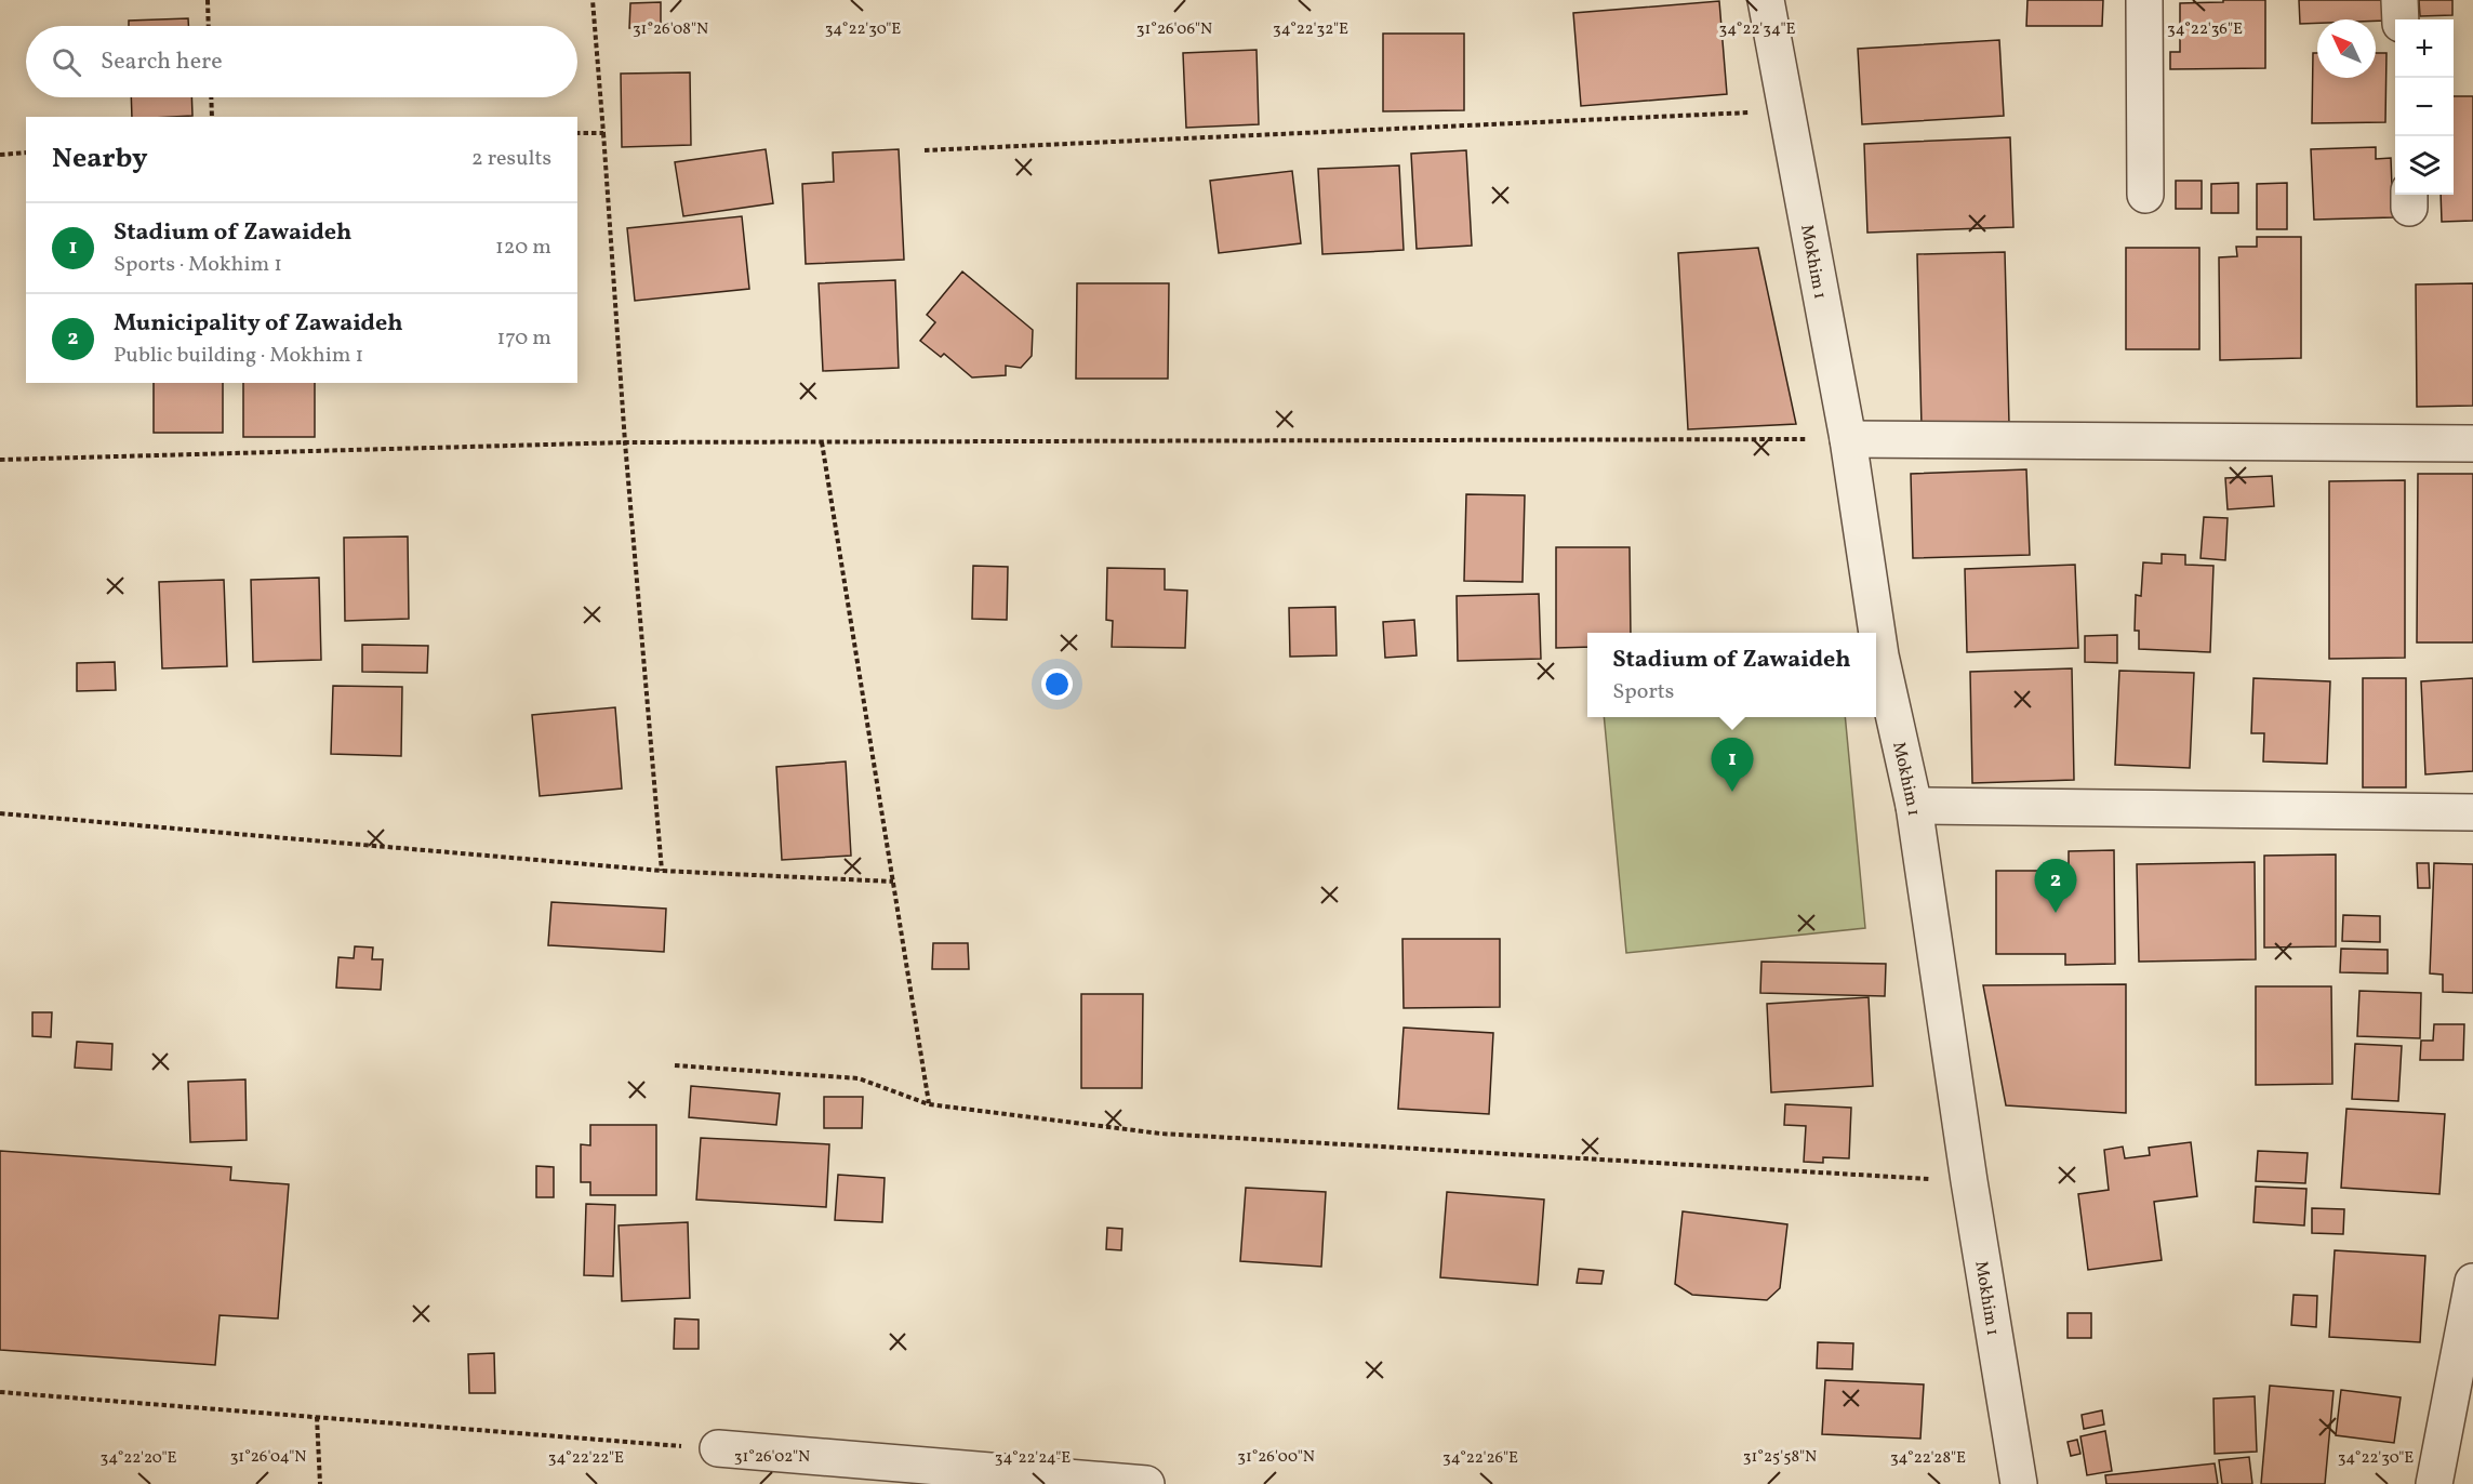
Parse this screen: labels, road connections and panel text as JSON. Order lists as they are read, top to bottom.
{
  "streets": {
    "street": ["Mokhim 1"]
  },
  "north": "top left",
  "page": {
    "map_buttons": ["+", "−"],
    "search": "Search here",
    "heading": ["Nearby", "2 results"],
    "list": [
      {
        "mark": "1",
        "name": "Stadium of Zawaideh",
        "note": "Sports · Mokhim 1",
        "value": "120 m"
      },
      {
        "mark": "2",
        "name": "Municipality of Zawaideh",
        "note": "Public building · Mokhim 1",
        "value": "170 m"
      }
    ],
    "popup": ["Stadium of Zawaideh", "Sports"],
    "pins": ["1", "2"]
  },
  "coordinates": [
    "34°22'30\"E",
    "34°22'32\"E",
    "34°22'34\"E",
    "34°22'36\"E",
    "31°26'08\"N",
    "31°26'06\"N",
    "31°26'04\"N",
    "31°26'02\"N",
    "31°26'00\"N",
    "31°25'58\"N",
    "34°22'20\"E",
    "34°22'22\"E",
    "34°22'24\"E",
    "34°22'26\"E",
    "34°22'28\"E"
  ]
}
